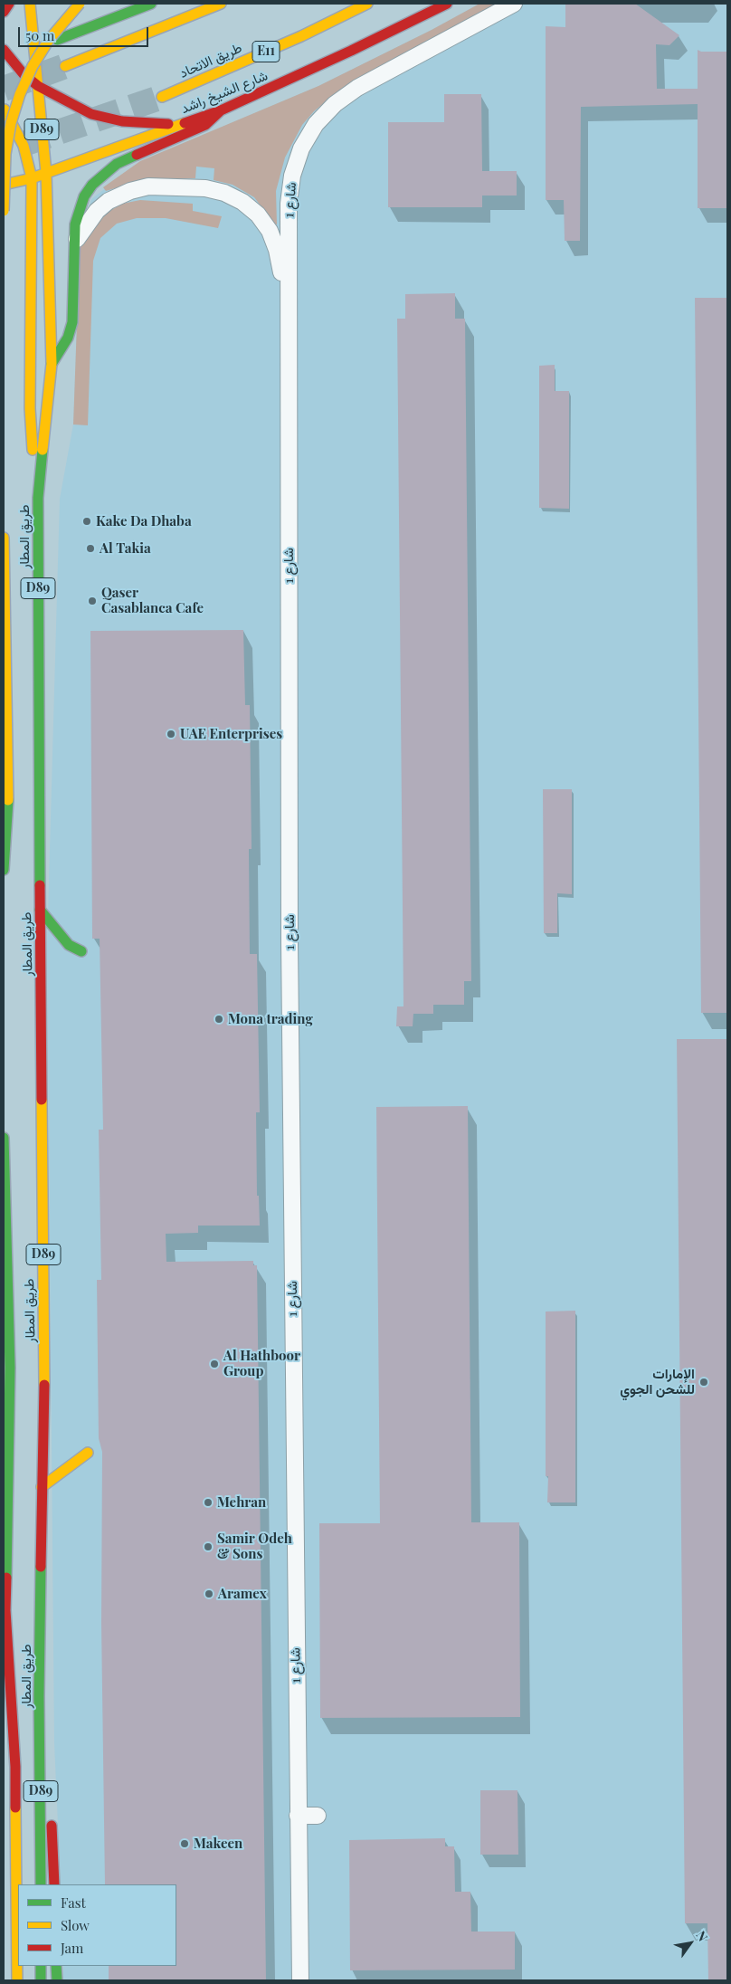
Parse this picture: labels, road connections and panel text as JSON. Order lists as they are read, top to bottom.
{
  "streets": {
    "main road": [
      "E11",
      "طريق الاتحاد",
      "شارع الشيخ راشد",
      "D89",
      "طريق المطار"
    ],
    "street": ["شارع 1"]
  },
  "crossings": [
    ["شارع الشيخ راشد", "طريق المطار"]
  ],
  "places": [
    "Kake Da Dhaba",
    "Al Takia",
    "Qaser Casablanca Cafe",
    "UAE Enterprises",
    "Mona trading",
    "Al Hathboor Group",
    "الإمارات للشحن الجوي",
    "Mehran",
    "Samir Odeh & Sons",
    "Aramex",
    "Makeen"
  ],
  "legend": ["Fast", "Slow", "Jam"],
  "scale_bar": "50 m",
  "north": "top right"
}
